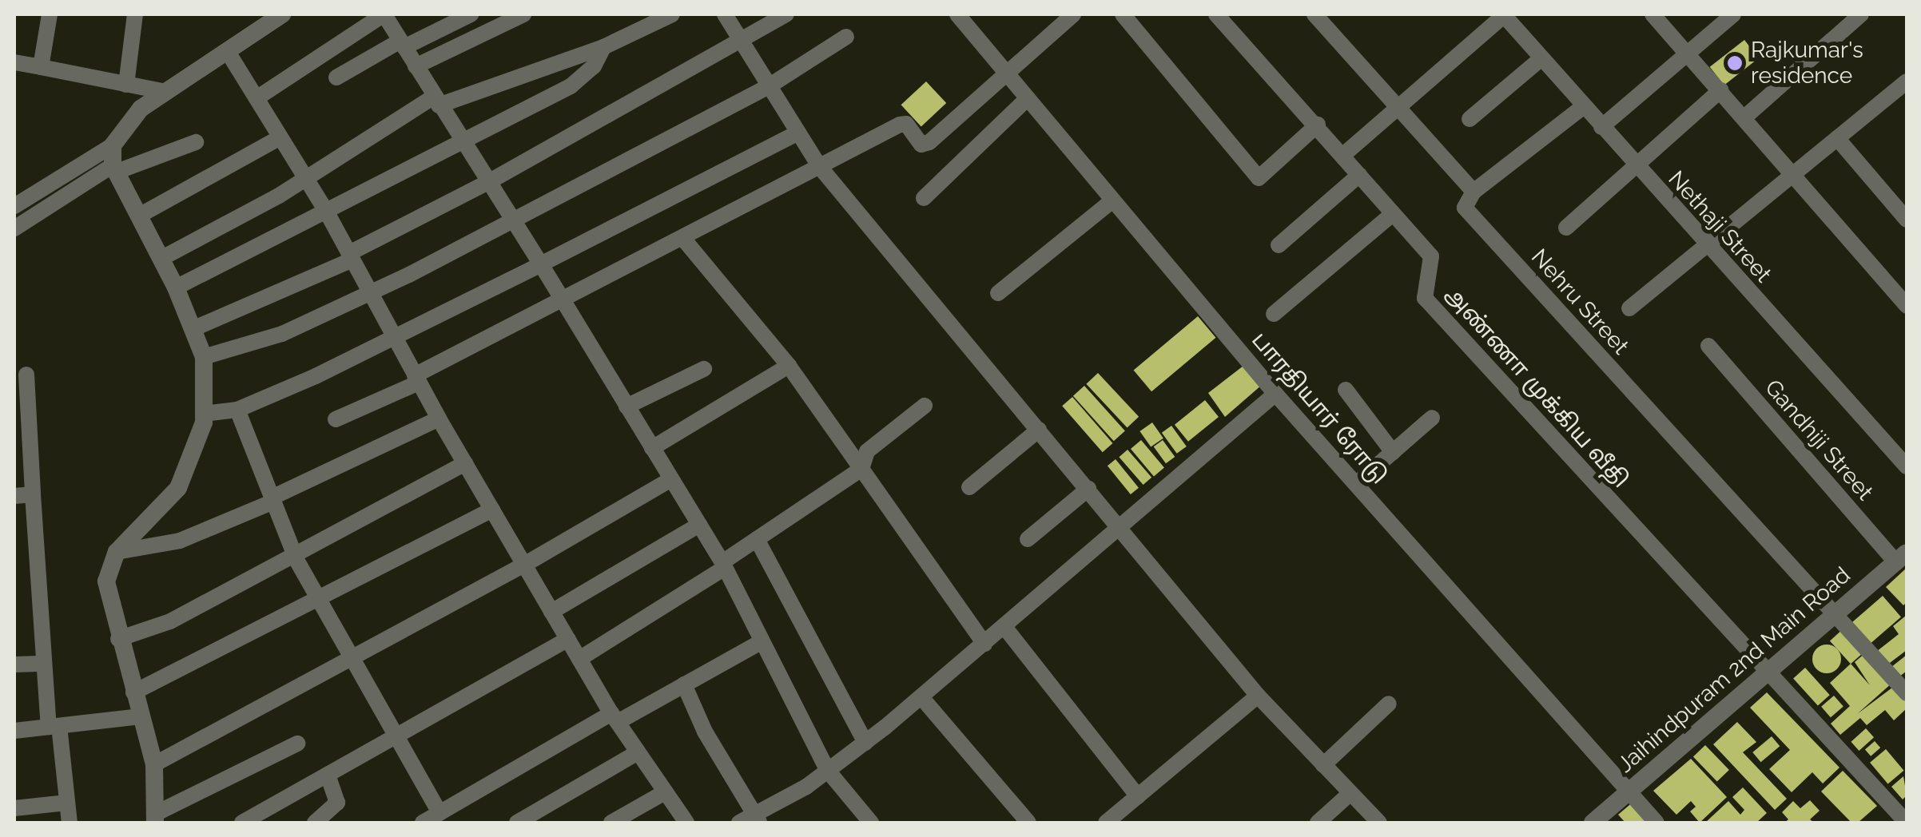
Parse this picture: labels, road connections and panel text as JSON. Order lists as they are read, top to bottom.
{
  "streets": {
    "street": [
      "Nethaji Street",
      "Nehru Street",
      "அண்ணா முக்கிய வீதி",
      "பாரதியார் ரோடு",
      "Gandhiji Street",
      "Jaihindpuram 2nd Main Road"
    ]
  },
  "crossings": [
    ["Nehru Street", "Jaihindpuram 2nd Main Road"],
    ["அண்ணா முக்கிய வீதி", "Jaihindpuram 2nd Main Road"],
    ["பாரதியார் ரோடு", "Jaihindpuram 2nd Main Road"],
    ["Gandhiji Street", "Jaihindpuram 2nd Main Road"]
  ],
  "places": ["Rajkumar's residence"]
}
